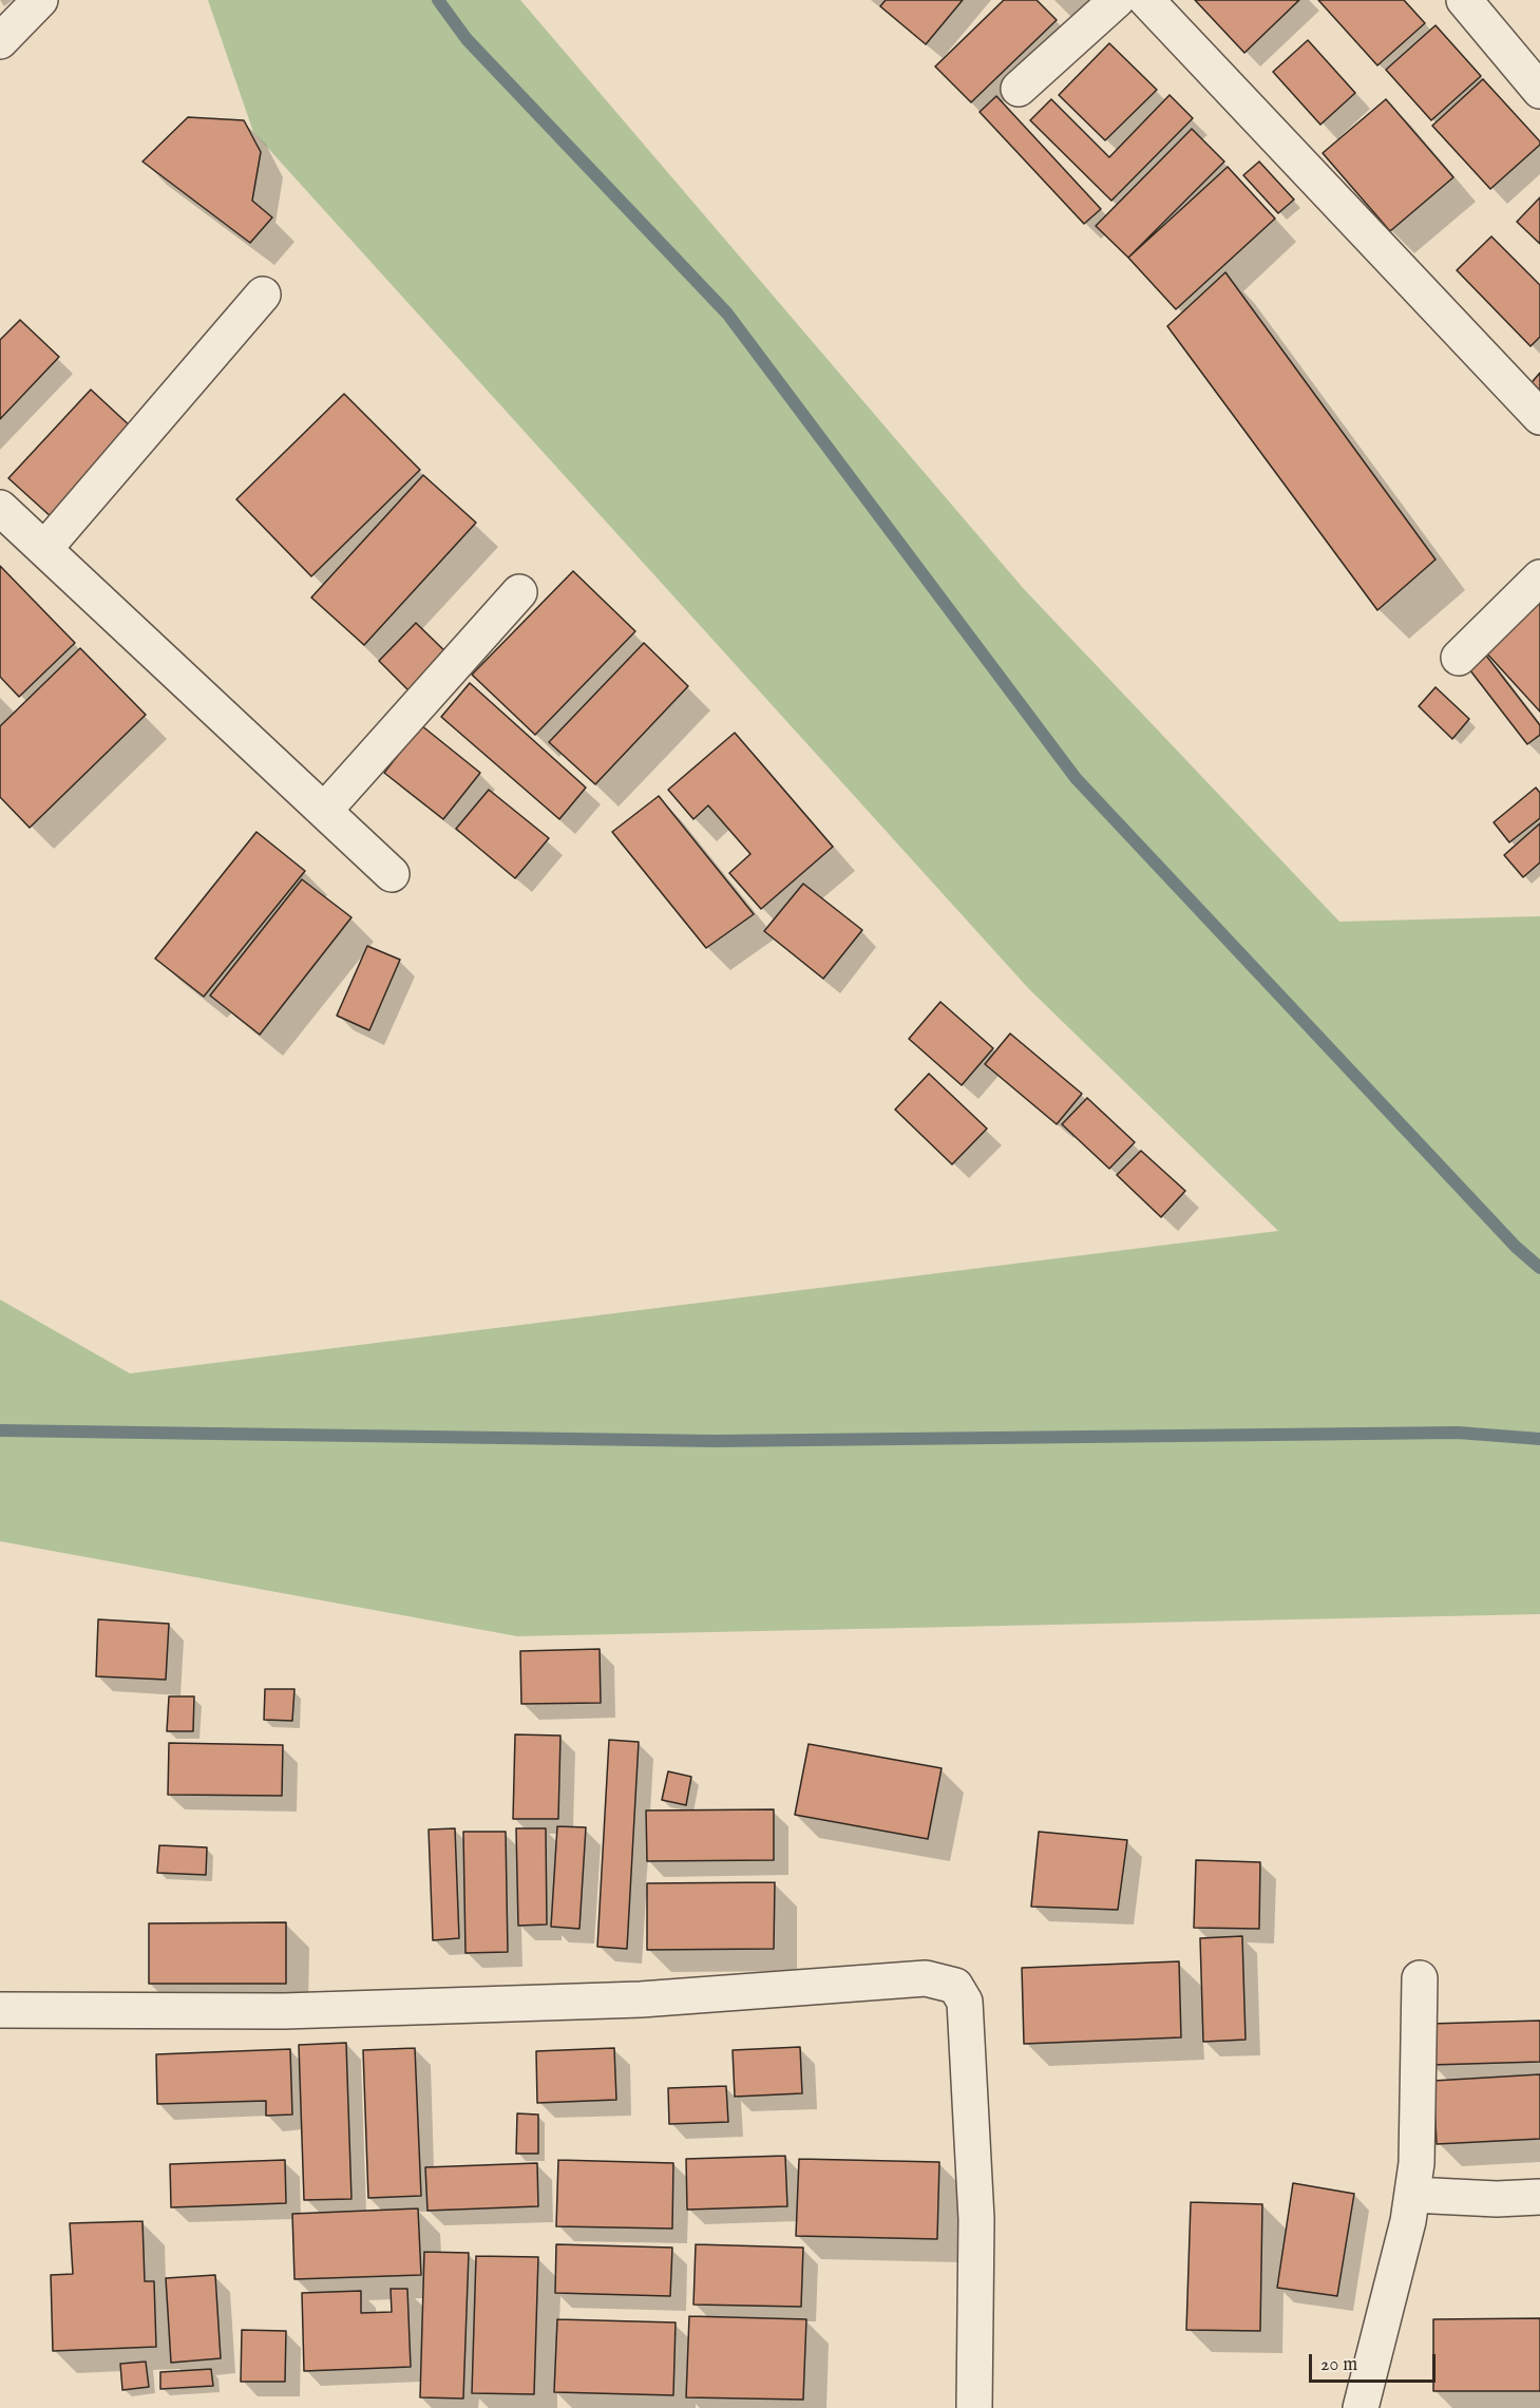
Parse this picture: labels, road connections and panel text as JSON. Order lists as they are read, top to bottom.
{
  "scale_bar": "20 m"
}
